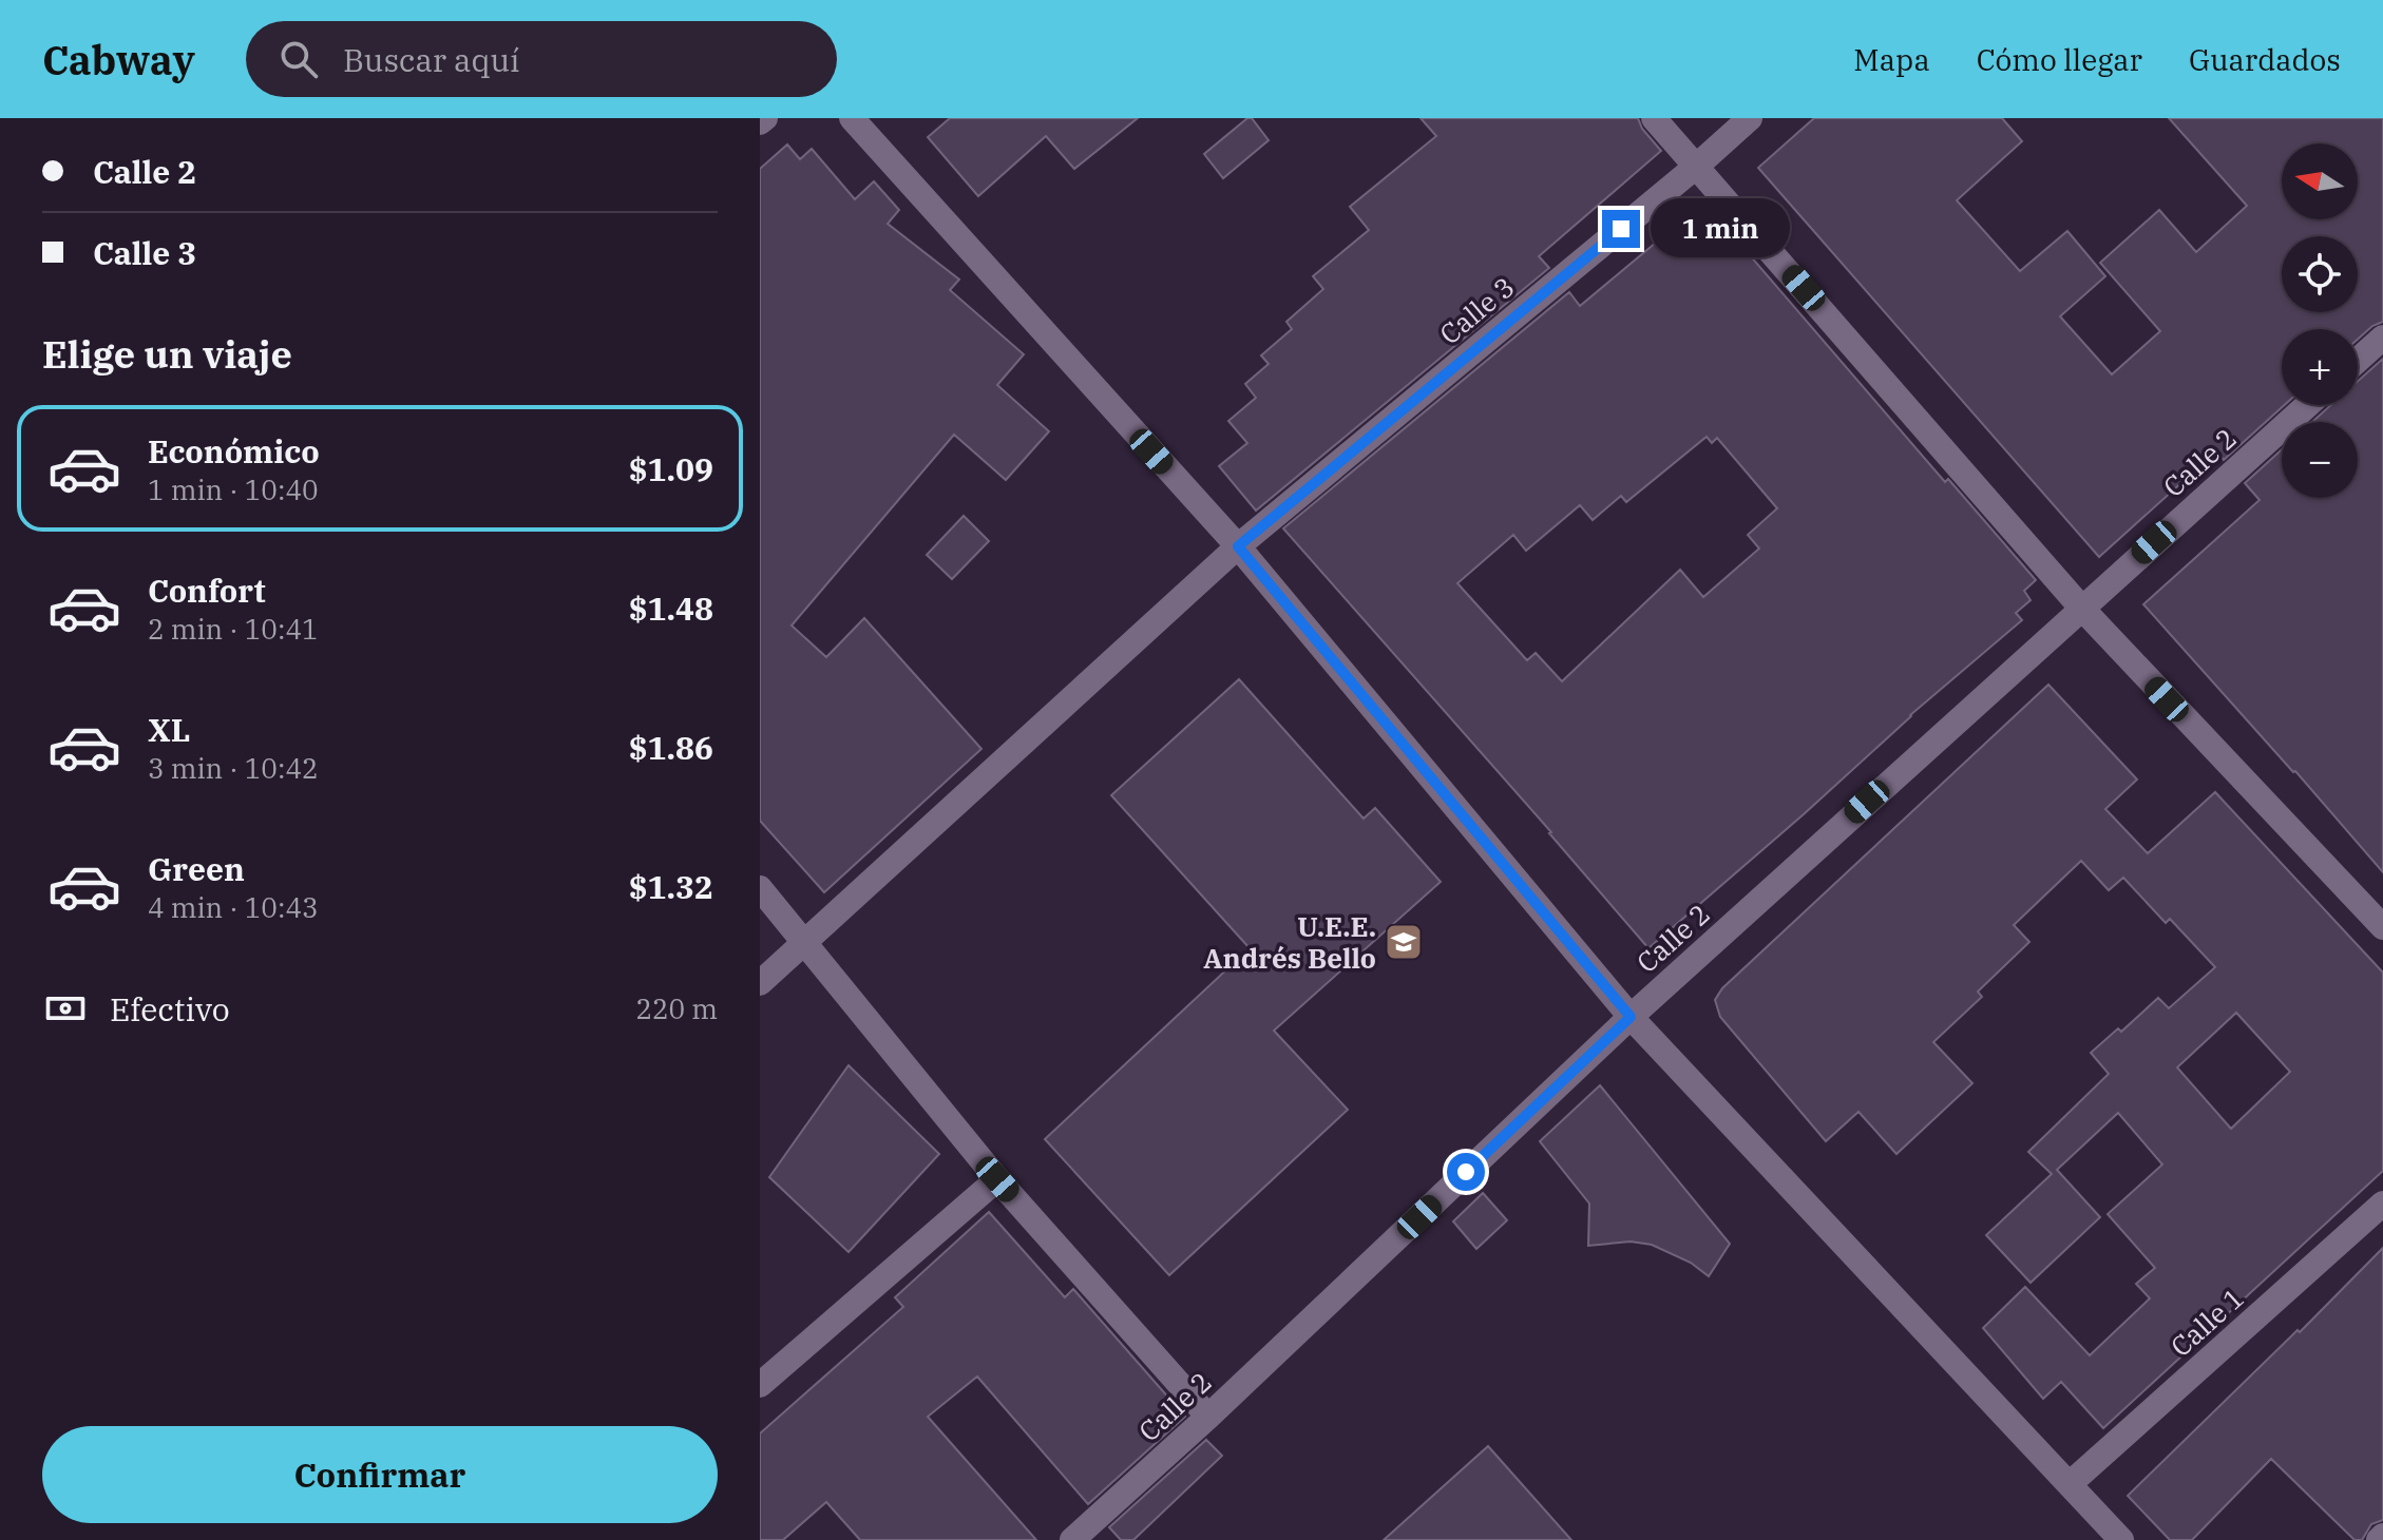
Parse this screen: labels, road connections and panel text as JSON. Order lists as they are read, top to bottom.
{
  "streets": {
    "street": ["Calle 3", "Calle 2", "Calle 1"]
  },
  "places": {
    "school or university": ["U.E.E. Andrés Bello"]
  },
  "north": "left",
  "page": {
    "header": "Cabway",
    "search": "Buscar aquí",
    "nav": ["Mapa", "Cómo llegar", "Guardados"],
    "banner": ["Calle 2", "Calle 3"],
    "map_buttons": ["+", "−"],
    "bubble": "1 min",
    "heading": "Elige un viaje",
    "list": [
      {
        "name": "Económico",
        "note": "1 min · 10:40",
        "value": "$1.09"
      },
      {
        "name": "Confort",
        "note": "2 min · 10:41",
        "value": "$1.48"
      },
      {
        "name": "XL",
        "note": "3 min · 10:42",
        "value": "$1.86"
      },
      {
        "name": "Green",
        "note": "4 min · 10:43",
        "value": "$1.32"
      }
    ],
    "pay": ["Efectivo", "220 m"],
    "buttons": "Confirmar"
  }
}
